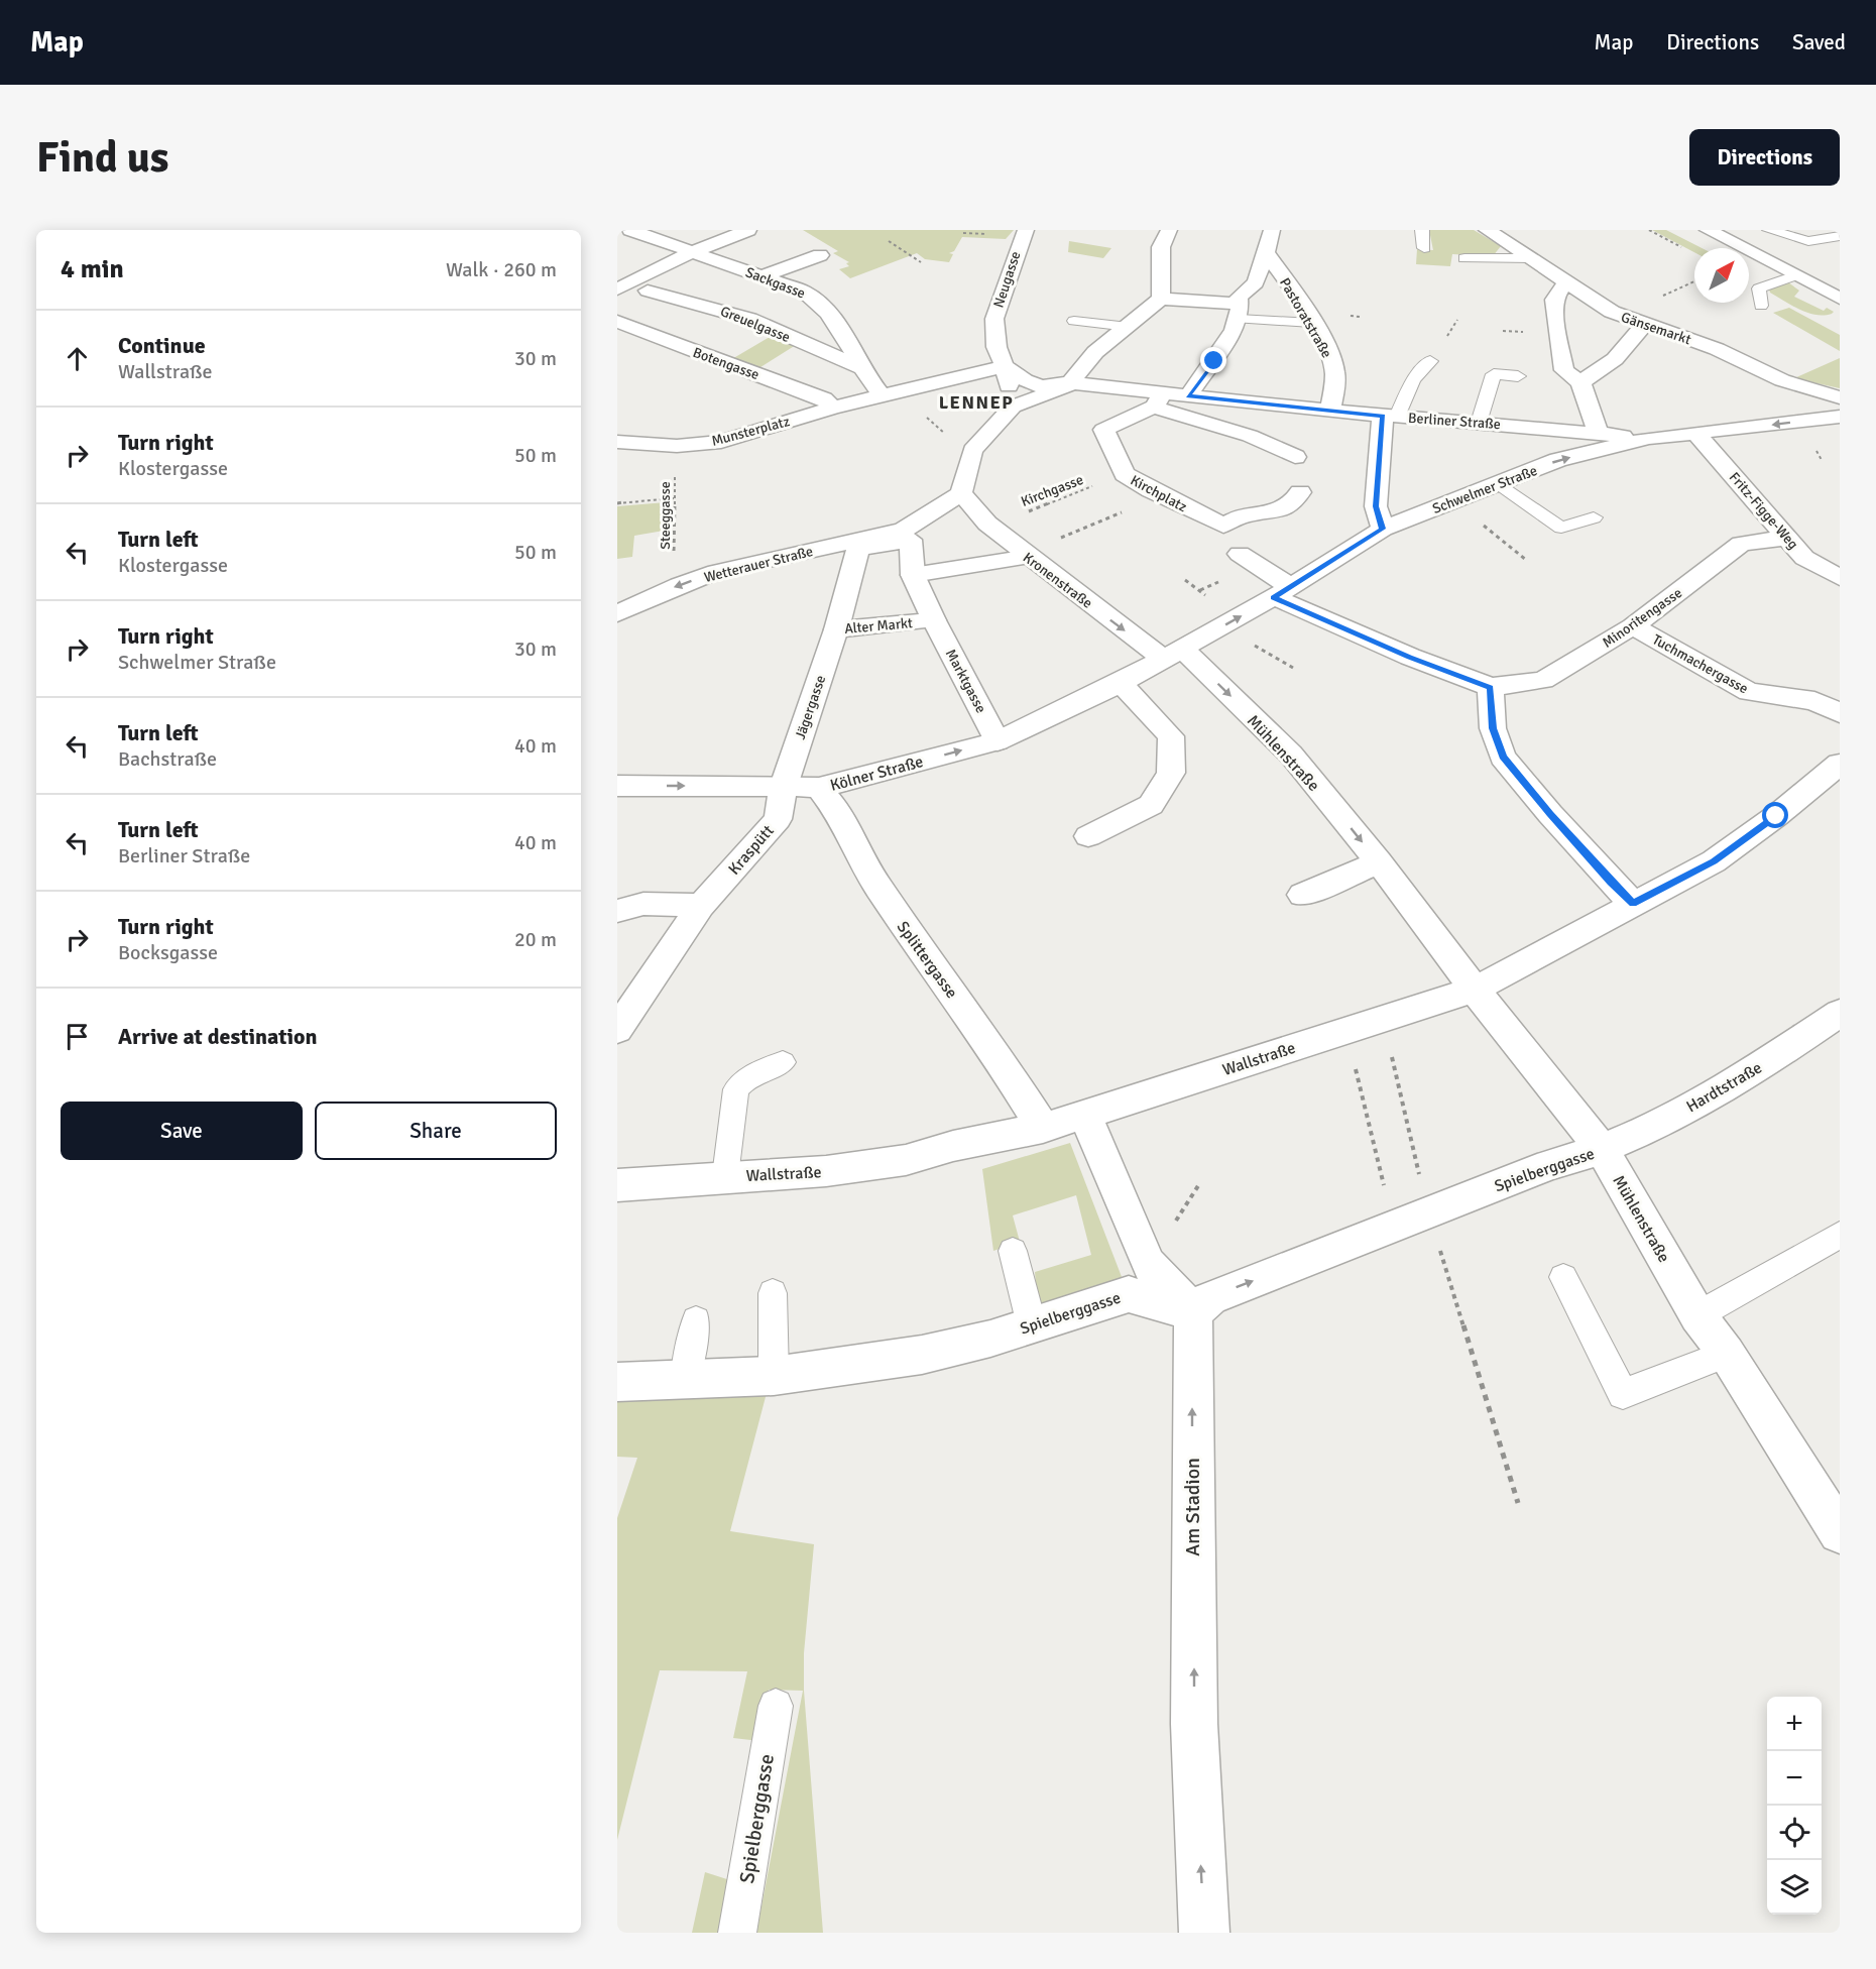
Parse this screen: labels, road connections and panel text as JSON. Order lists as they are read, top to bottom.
{
  "streets": {
    "street": [
      "Neugasse",
      "Sackgasse",
      "Pastoratstraße",
      "Greuelgasse",
      "Gänsemarkt",
      "Botengasse",
      "Berliner Straße",
      "Munsterplatz",
      "Schwelmer Straße",
      "Kirchplatz",
      "Fritz-Figge-Weg",
      "Wetterauer Straße",
      "Kronenstraße",
      "Minoritengasse",
      "Alter Markt",
      "Tuchmachergasse",
      "Marktgasse",
      "Jägergasse",
      "Mühlenstraße",
      "Kölner Straße",
      "Kraspütt",
      "Splittergasse",
      "Wallstraße",
      "Hardtstraße",
      "Spielberggasse",
      "Am Stadion"
    ],
    "path": ["Kirchgasse", "Steeggasse"]
  },
  "crossings": [
    ["Sackgasse", "Greuelgasse"],
    ["Sackgasse", "Munsterplatz"],
    ["Pastoratstraße", "Berliner Straße"],
    ["Botengasse", "Munsterplatz"],
    ["Berliner Straße", "Schwelmer Straße"],
    ["Berliner Straße", "Kirchplatz"],
    ["Munsterplatz", "Steeggasse"],
    ["Schwelmer Straße", "Fritz-Figge-Weg"],
    ["Schwelmer Straße", "Kronenstraße"],
    ["Schwelmer Straße", "Mühlenstraße"],
    ["Schwelmer Straße", "Kölner Straße"],
    ["Kirchgasse", "Kirchplatz"],
    ["Kirchgasse", "Kronenstraße"],
    ["Fritz-Figge-Weg", "Minoritengasse"],
    ["Steeggasse", "Wetterauer Straße"],
    ["Wetterauer Straße", "Alter Markt"],
    ["Kronenstraße", "Alter Markt"],
    ["Kronenstraße", "Mühlenstraße"],
    ["Kronenstraße", "Kölner Straße"],
    ["Minoritengasse", "Tuchmachergasse"],
    ["Alter Markt", "Marktgasse"],
    ["Alter Markt", "Jägergasse"],
    ["Marktgasse", "Kölner Straße"],
    ["Jägergasse", "Kölner Straße"],
    ["Jägergasse", "Kraspütt"],
    ["Mühlenstraße", "Kölner Straße"],
    ["Mühlenstraße", "Wallstraße"],
    ["Mühlenstraße", "Hardtstraße"],
    ["Mühlenstraße", "Spielberggasse"],
    ["Kölner Straße", "Kraspütt"],
    ["Kölner Straße", "Splittergasse"],
    ["Splittergasse", "Wallstraße"],
    ["Hardtstraße", "Spielberggasse"],
    ["Spielberggasse", "Am Stadion"]
  ],
  "one_way": ["Wetterauer Straße", "Am Stadion"],
  "districts": ["LENNEP"],
  "north": "top right",
  "page": {
    "header": "Map",
    "nav": ["Map", "Directions", "Saved"],
    "buttons": [
      "Directions",
      ["Save", "Share"]
    ],
    "title": "Find us",
    "heading": ["4 min", "Walk · 260 m"],
    "list": [
      ["Continue", "Wallstraße", "30 m"],
      ["Turn right", "Klostergasse", "50 m"],
      ["Turn left", "Klostergasse", "50 m"],
      ["Turn right", "Schwelmer Straße", "30 m"],
      ["Turn left", "Bachstraße", "40 m"],
      ["Turn left", "Berliner Straße", "40 m"],
      ["Turn right", "Bocksgasse", "20 m"],
      "Arrive at destination"
    ],
    "map_buttons": ["+", "−"]
  }
}
